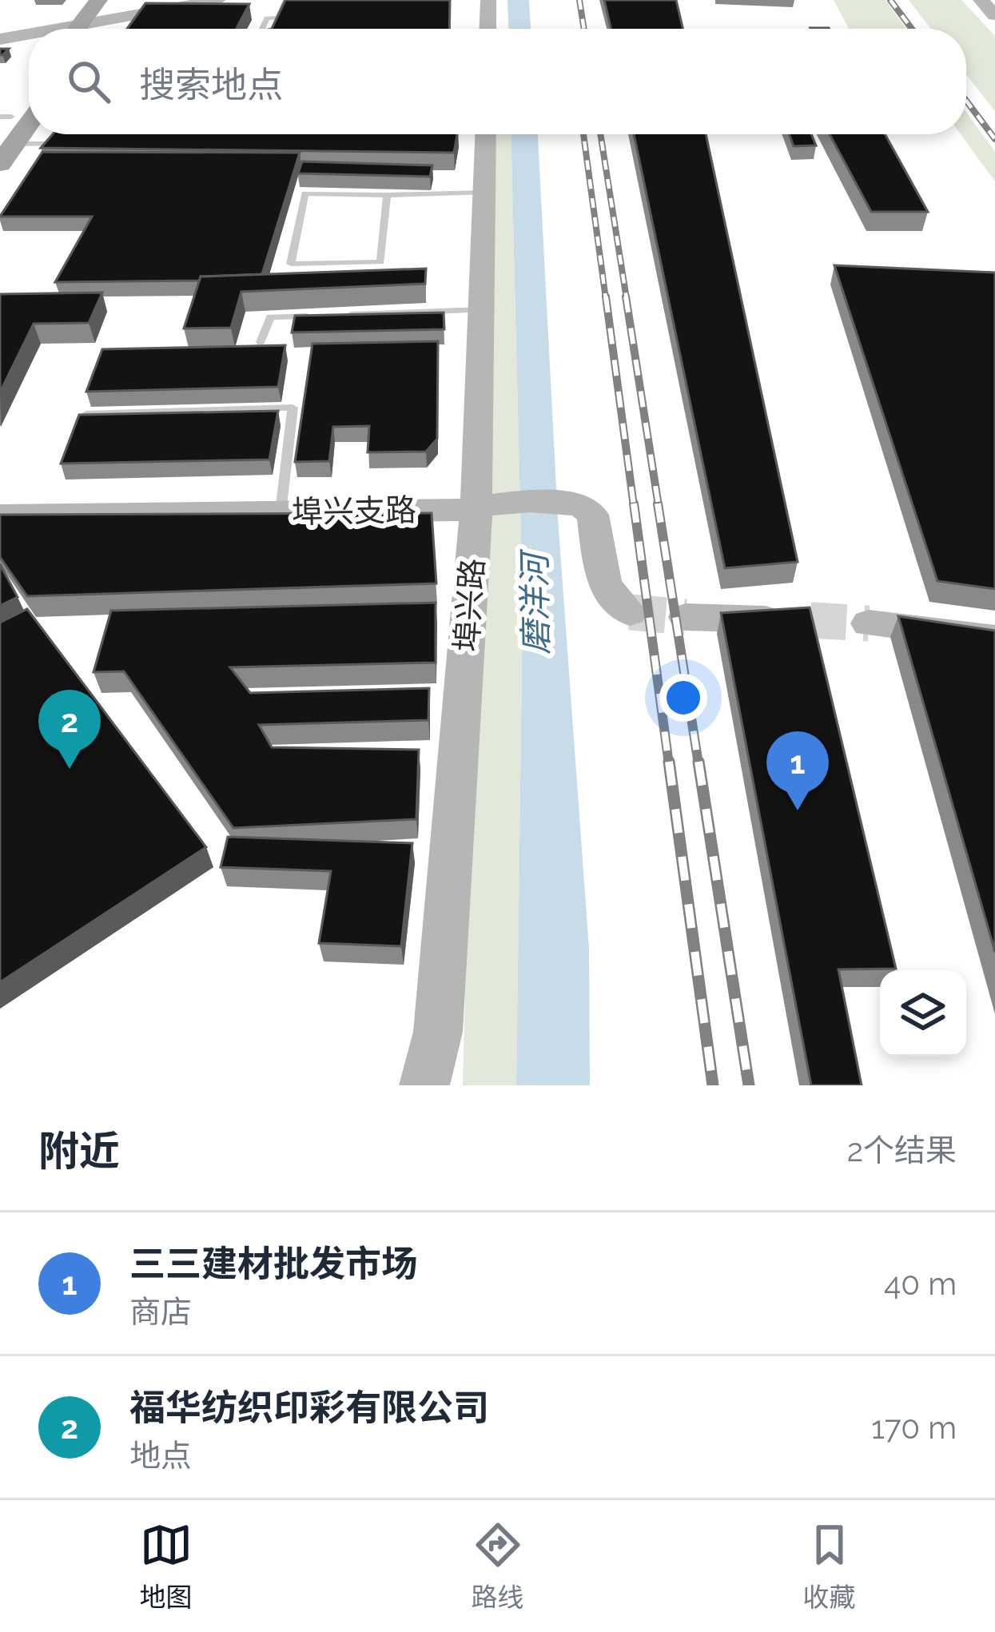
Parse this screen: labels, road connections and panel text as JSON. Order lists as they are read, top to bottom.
{
  "streets": {
    "street": ["埠兴支路", "埠兴路"]
  },
  "crossings": [
    ["埠兴支路", "埠兴路"]
  ],
  "water": ["磨洋河"],
  "page": {
    "search": "搜索地点",
    "pins": ["2", "1"],
    "heading": ["附近", "2个结果"],
    "list": [
      {
        "mark": "1",
        "name": "三三建材批发市场",
        "note": "商店",
        "value": "40 m"
      },
      {
        "mark": "2",
        "name": "福华纺织印彩有限公司",
        "note": "地点",
        "value": "170 m"
      }
    ],
    "nav": ["地图", "路线", "收藏"]
  }
}
